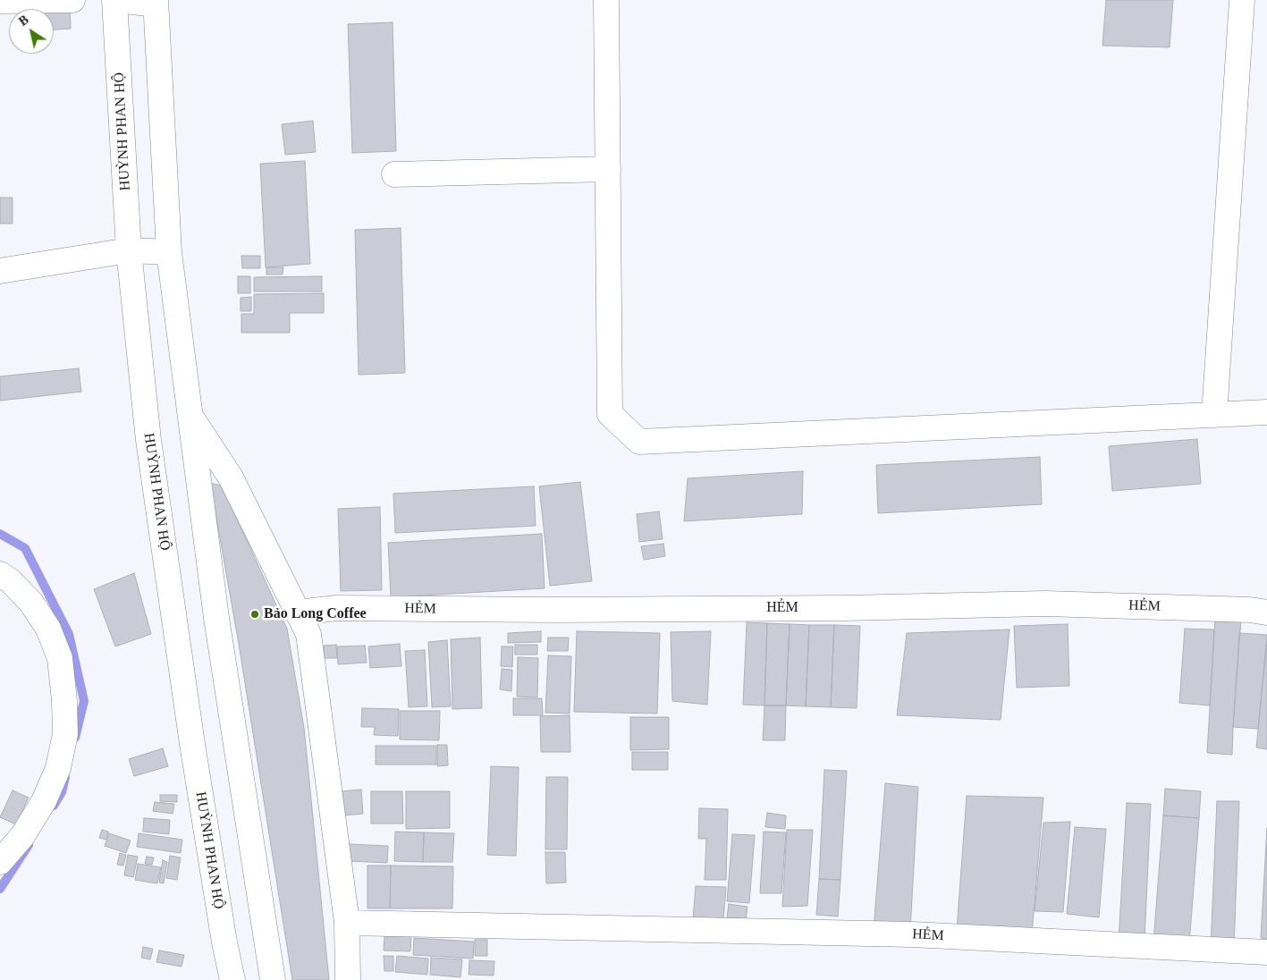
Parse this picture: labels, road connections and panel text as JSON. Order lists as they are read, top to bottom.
{
  "streets": {
    "street": ["HUỲNH PHAN HỘ", "HẺM"]
  },
  "places": ["Bảo Long Coffee"],
  "north": "top left"
}
